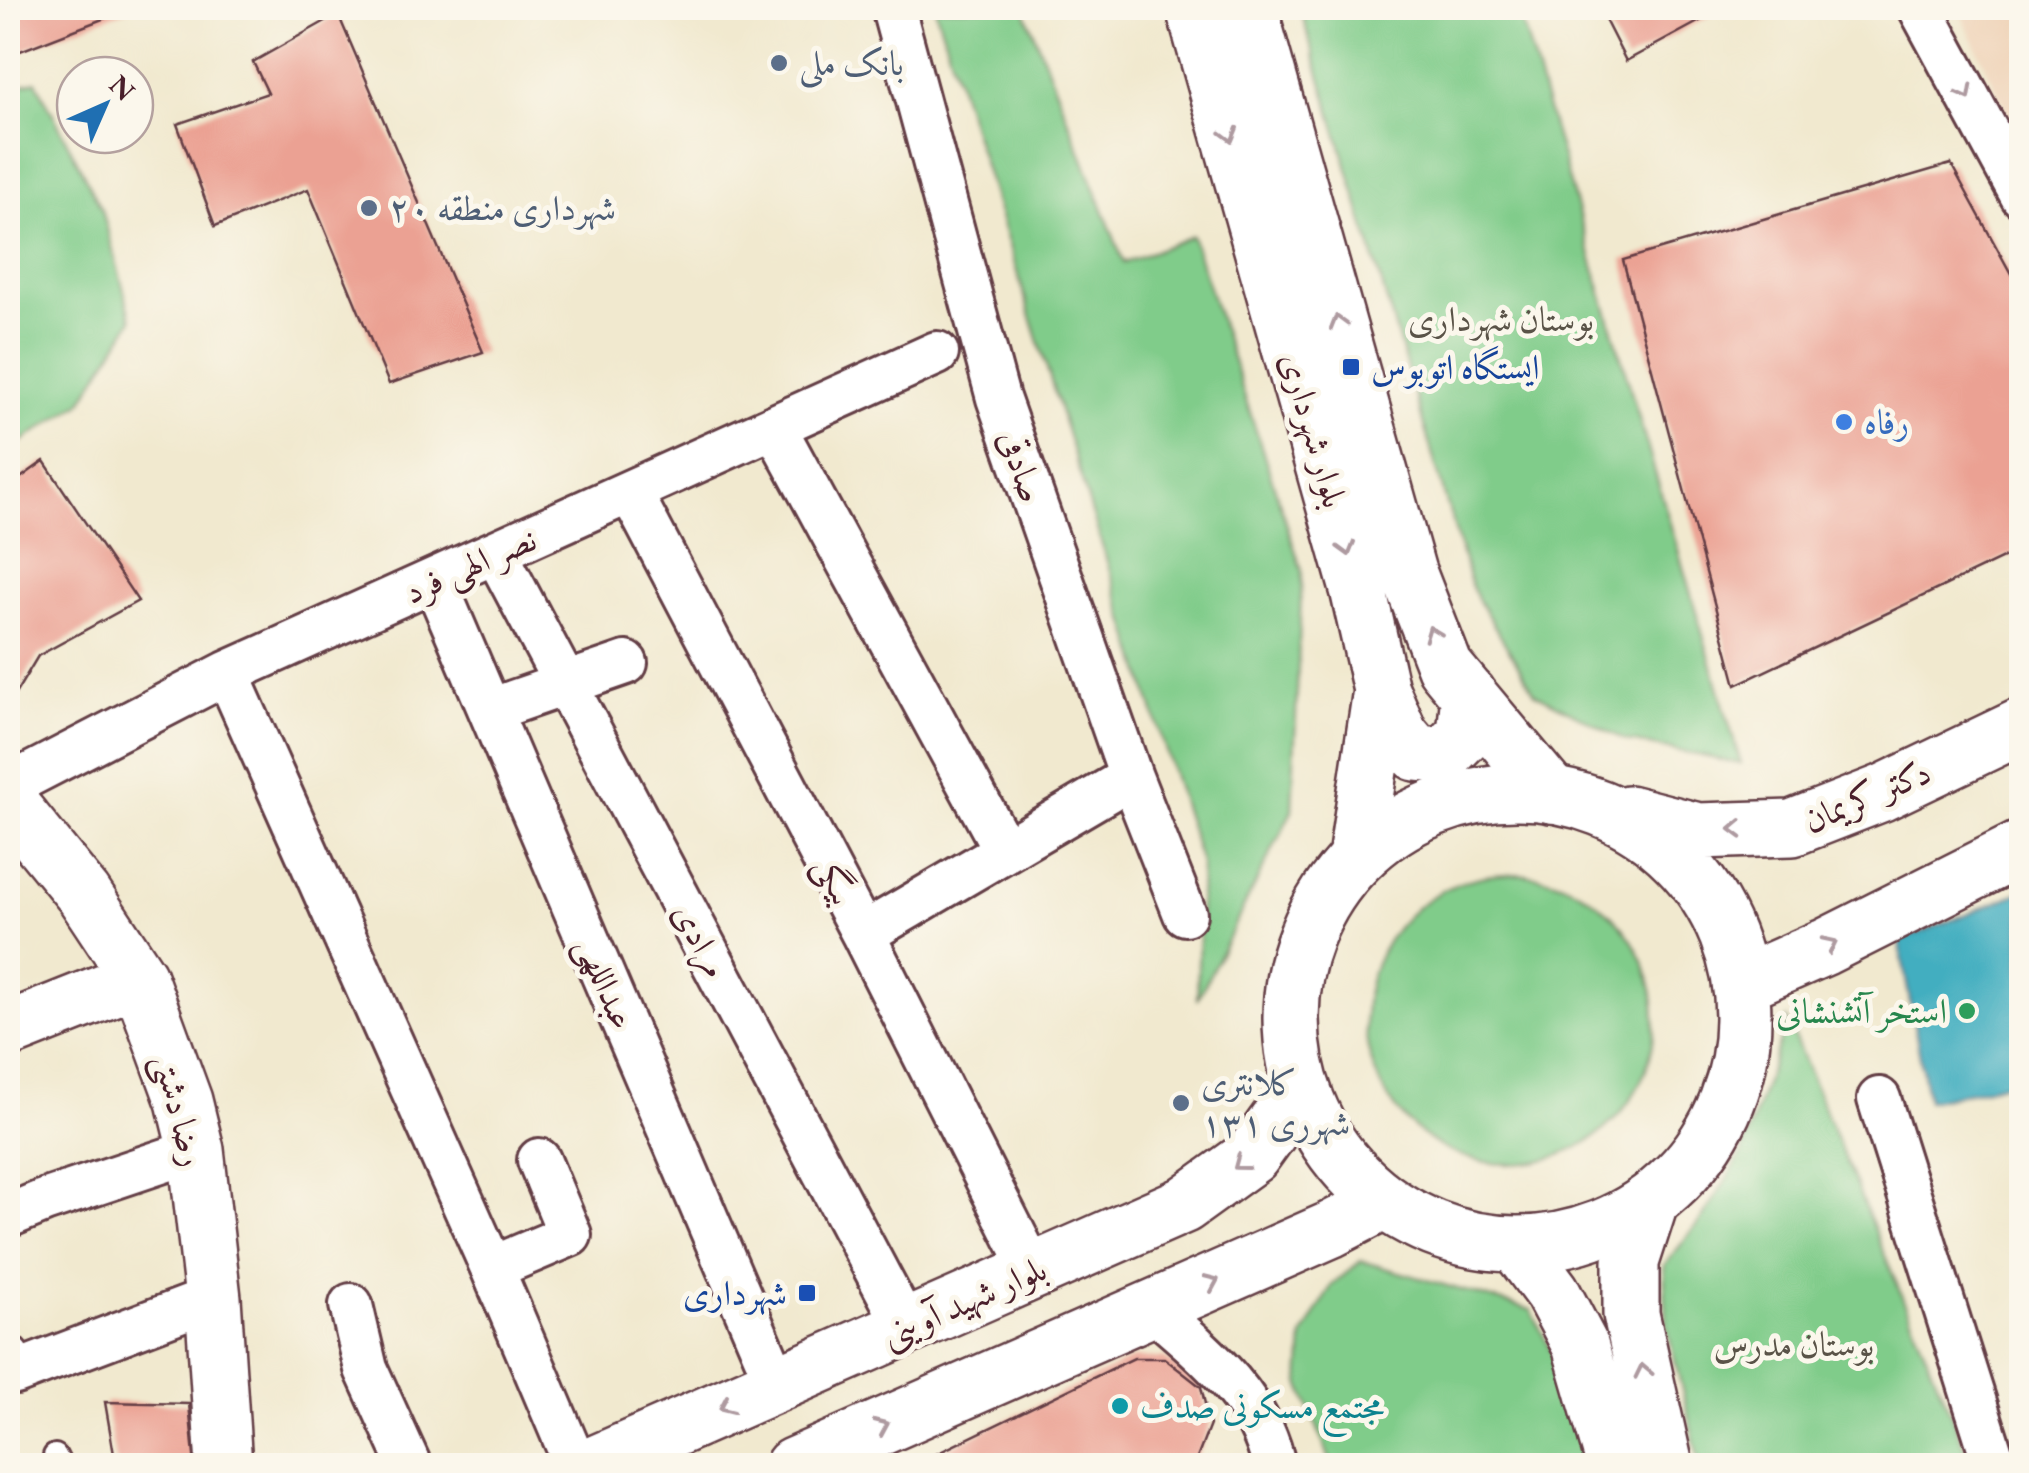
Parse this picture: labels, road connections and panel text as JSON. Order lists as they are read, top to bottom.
{
  "streets": {
    "main road": [
      "بلوار شهرداری",
      "دکتر کریمان",
      "رضا دشتی",
      "بلوار شهید آوینی"
    ],
    "street": [
      "صادقی",
      "نصر الهی فرد",
      "بیگی",
      "مرادی",
      "عبداللهی"
    ]
  },
  "crossings": [
    ["بلوار شهرداری", "دکتر کریمان"],
    ["نصر الهی فرد", "بیگی"],
    ["نصر الهی فرد", "مرادی"],
    ["نصر الهی فرد", "عبداللهی"],
    ["بیگی", "بلوار شهید آوینی"],
    ["مرادی", "بلوار شهید آوینی"],
    ["عبداللهی", "بلوار شهید آوینی"]
  ],
  "parks": ["بوستان شهرداری", "بوستان مدرس"],
  "places": {
    "other": [
      "بانک ملی",
      "شهرداری منطقه ۲۰",
      "رفاه",
      "استخر آتشنشانی",
      "کلانتری ۱۳۱ شهرری",
      "مجتمع مسکونی صدف"
    ],
    "transit": ["ایستگاه اتوبوس", "شهرداری"]
  },
  "north": "top right"
}
